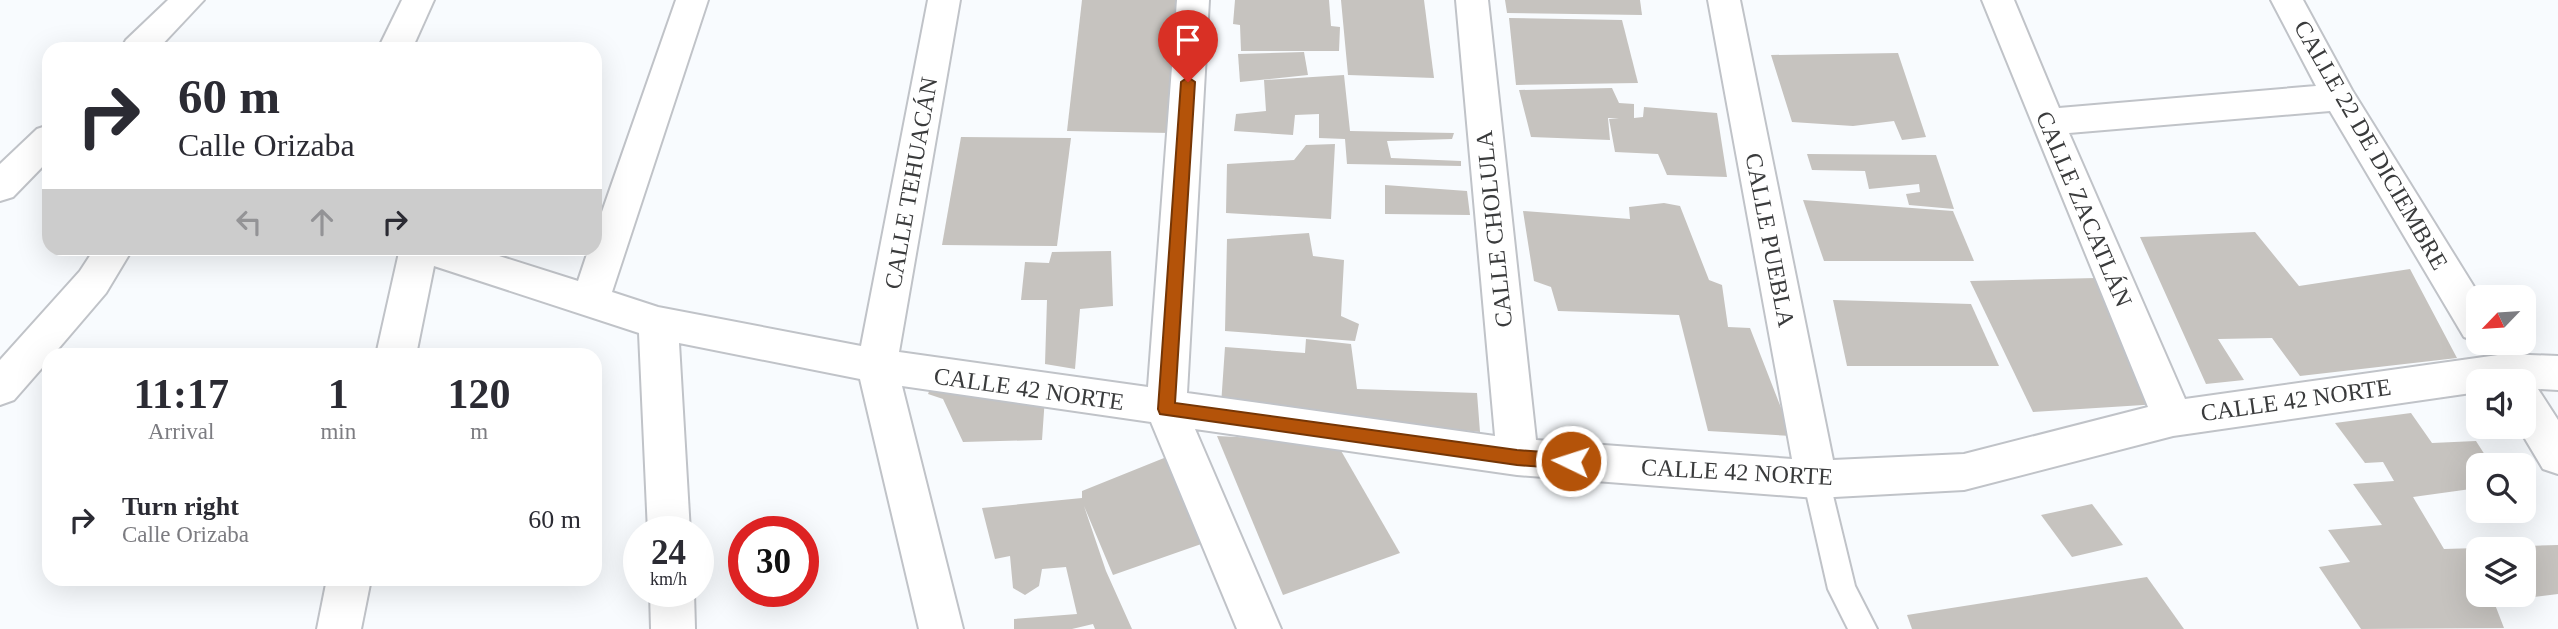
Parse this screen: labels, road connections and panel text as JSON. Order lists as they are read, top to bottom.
{
  "streets": {
    "street": [
      "CALLE 22 DE DICIEMBRE",
      "CALLE TEHUACÁN",
      "CALLE ZACATLÁN",
      "CALLE CHOLULA",
      "CALLE PUEBLA",
      "CALLE 42 NORTE"
    ]
  },
  "crossings": [
    ["CALLE TEHUACÁN", "CALLE 42 NORTE"],
    ["CALLE ZACATLÁN", "CALLE 42 NORTE"],
    ["CALLE CHOLULA", "CALLE 42 NORTE"],
    ["CALLE PUEBLA", "CALLE 42 NORTE"]
  ],
  "north": "bottom left",
  "page": {
    "turn": ["60 m", "Calle Orizaba"],
    "eta": [
      "11:17",
      "Arrival",
      "1",
      "min",
      "120",
      "m"
    ],
    "list": [
      {
        "name": "Turn right",
        "note": "Calle Orizaba",
        "value": "60 m"
      }
    ],
    "speed": "24 km/h",
    "limit": "30"
  }
}
